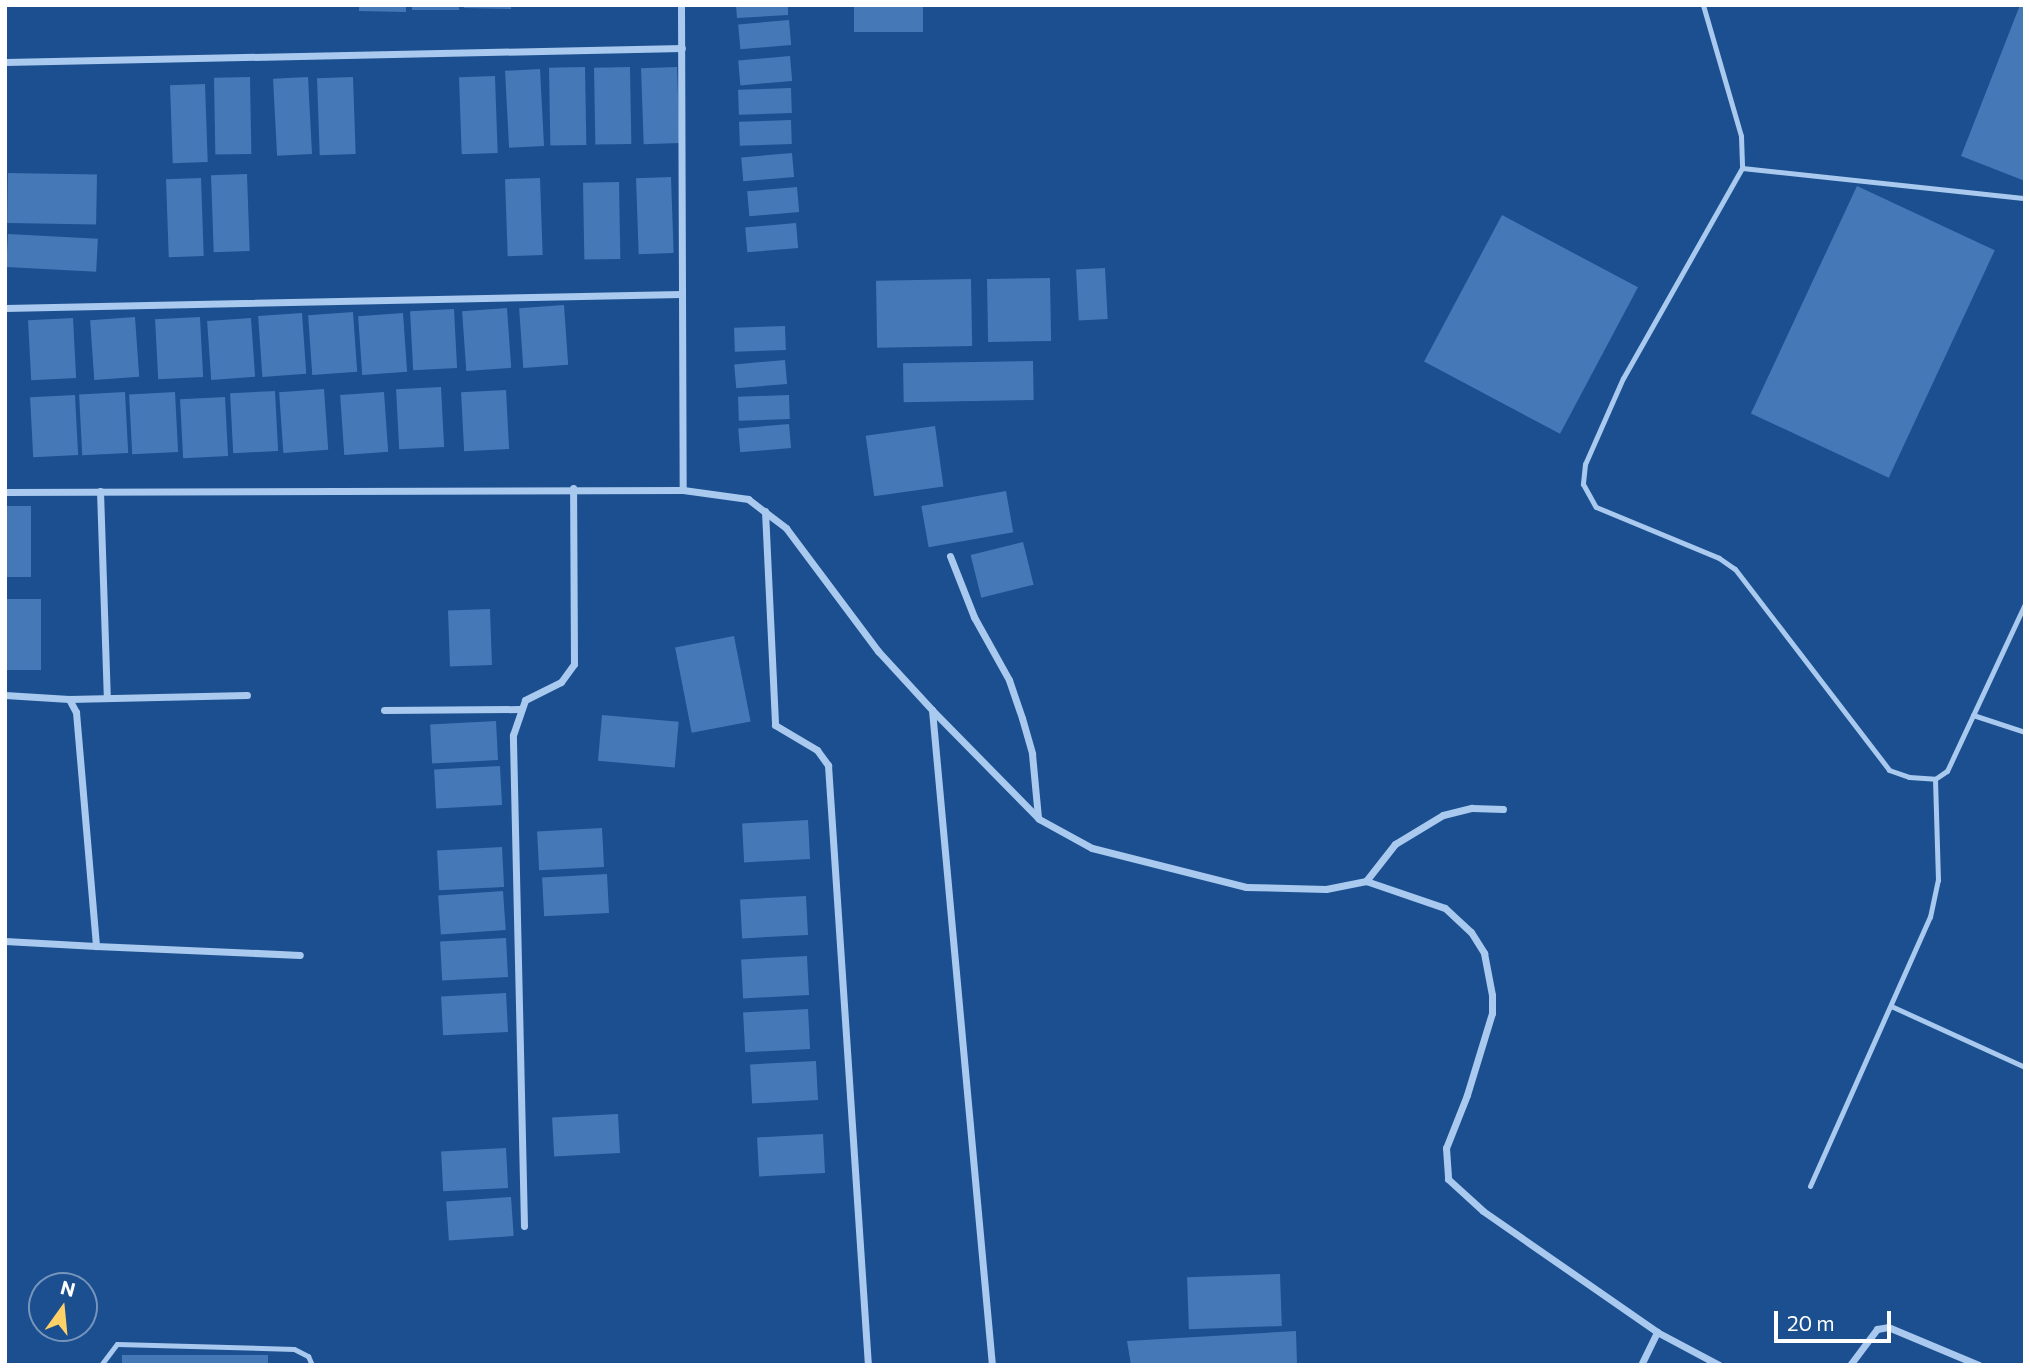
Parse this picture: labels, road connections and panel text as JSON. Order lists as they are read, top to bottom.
{
  "scale_bar": "20 m",
  "north": "top"
}
